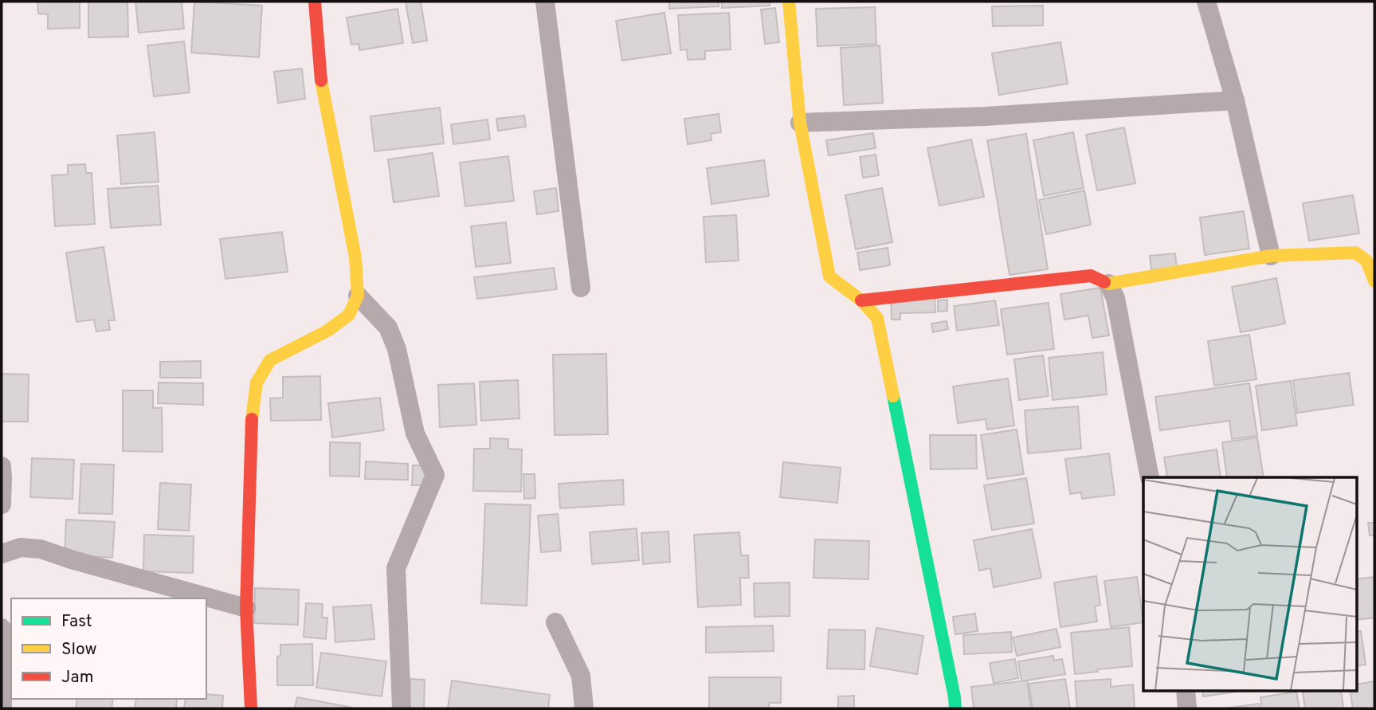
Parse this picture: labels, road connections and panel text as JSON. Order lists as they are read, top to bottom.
{
  "legend": ["Fast", "Slow", "Jam"]
}
